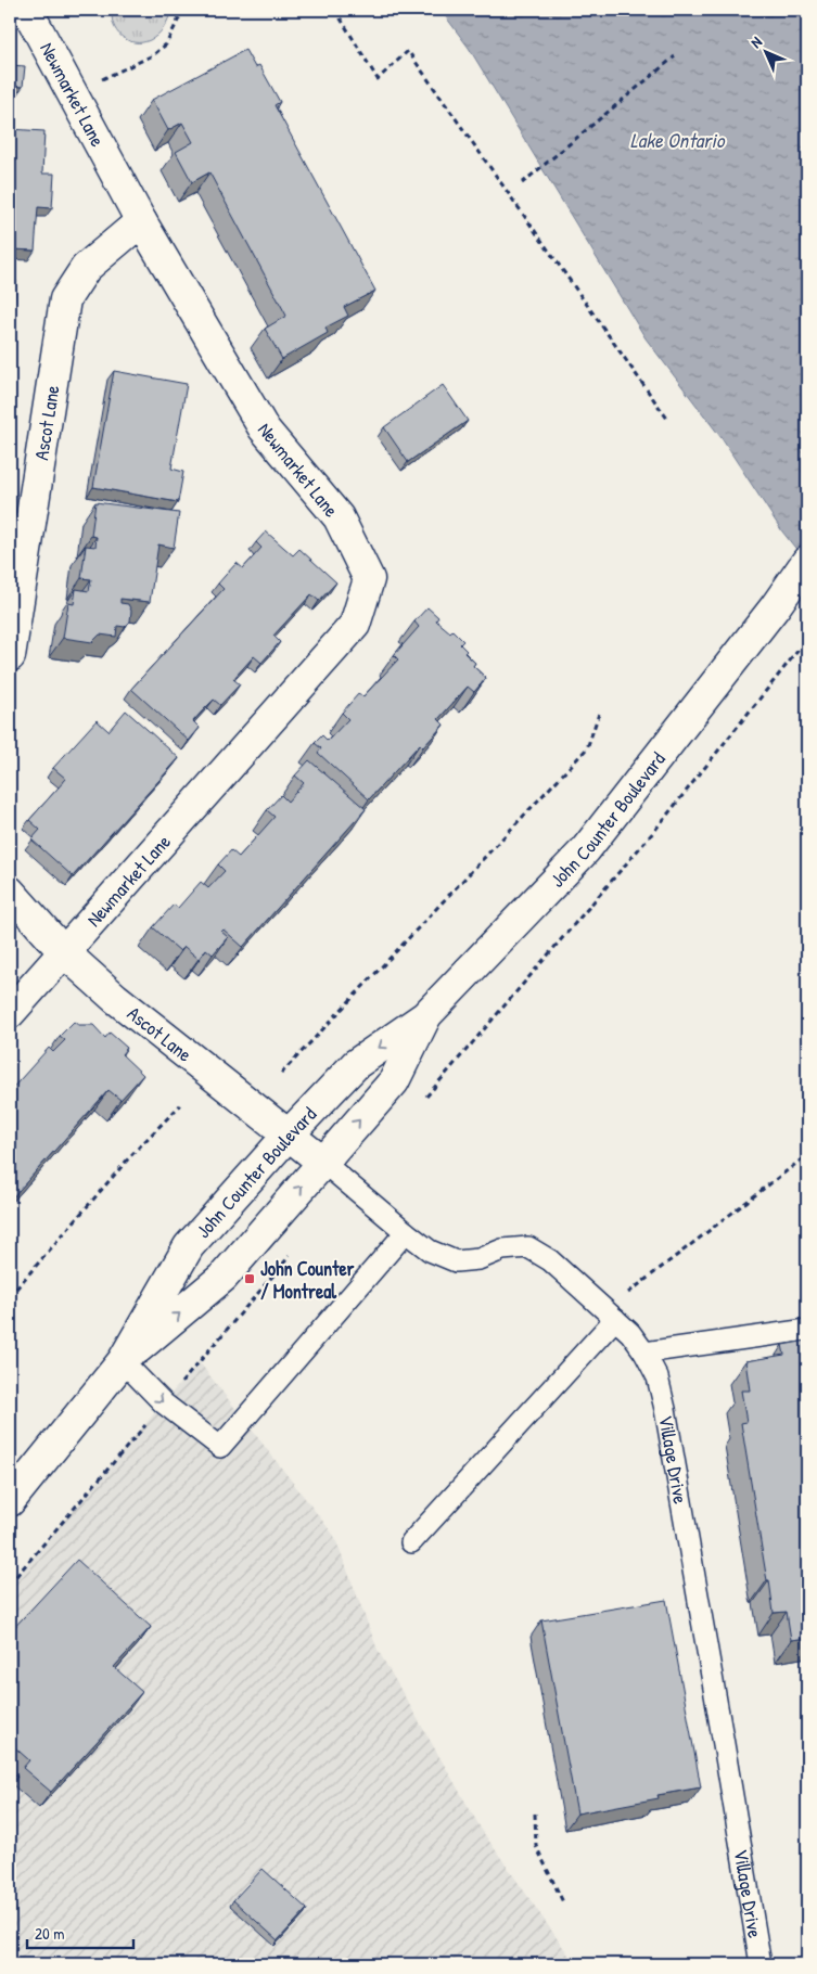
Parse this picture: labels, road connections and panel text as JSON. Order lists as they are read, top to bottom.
{
  "streets": {
    "street": ["Newmarket Lane", "Ascot Lane", "John Counter Boulevard"],
    "lane": ["Village Drive"]
  },
  "crossings": [
    ["Newmarket Lane", "Ascot Lane"],
    ["Ascot Lane", "John Counter Boulevard"],
    ["Ascot Lane", "Village Drive"],
    ["John Counter Boulevard", "Village Drive"]
  ],
  "water": ["Lake Ontario"],
  "places": {
    "transit": ["John Counter / Montreal"]
  },
  "scale_bar": "20 m",
  "north": "top left"
}
